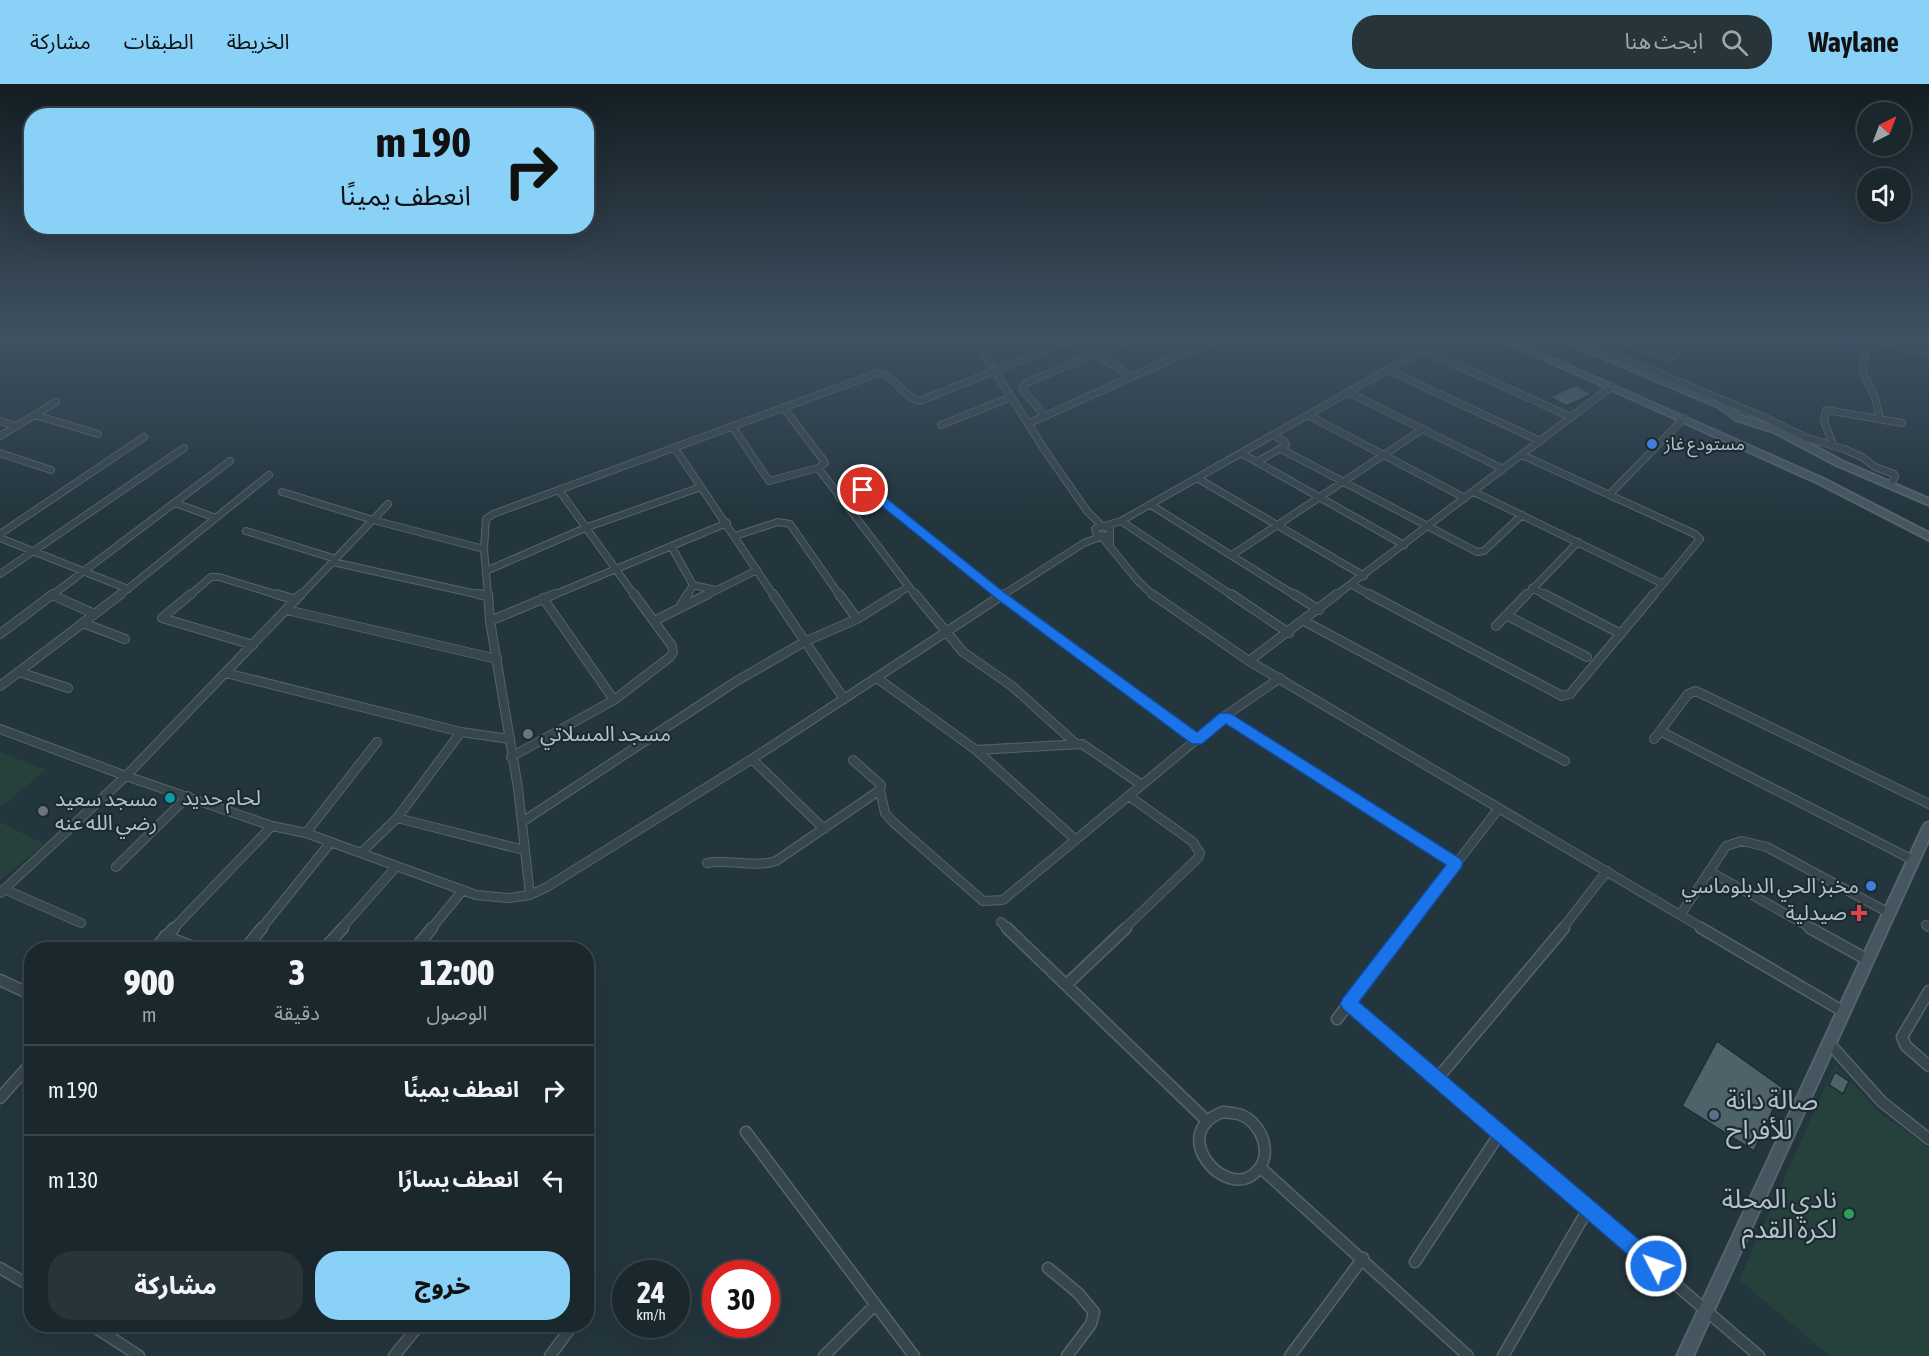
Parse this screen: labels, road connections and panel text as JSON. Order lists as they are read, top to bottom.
{
  "places": {
    "other": [
      "مستودع غاز",
      "مسجد المسلاتي",
      "لحام حديد",
      "مسجد سعيد رضي الله عنه",
      "مخبز الحي الدبلوماسي",
      "صالة دانة للأفراح",
      "نادي المحلة لكرة القدم"
    ],
    "health": ["صيدلية"]
  },
  "north": "top right",
  "page": {
    "header": "Waylane",
    "search": "ابحث هنا",
    "nav": ["الخريطة", "الطبقات", "مشاركة"],
    "turn": ["190 m", "انعطف يمينًا"],
    "eta": [
      "12:00",
      "الوصول",
      "3",
      "دقيقة",
      "900",
      "m"
    ],
    "list": [
      {
        "name": "انعطف يمينًا",
        "value": "190 m"
      },
      {
        "name": "انعطف يسارًا",
        "value": "130 m"
      }
    ],
    "buttons": ["خروج", "مشاركة"],
    "speed": "24 km/h",
    "limit": "30"
  }
}
